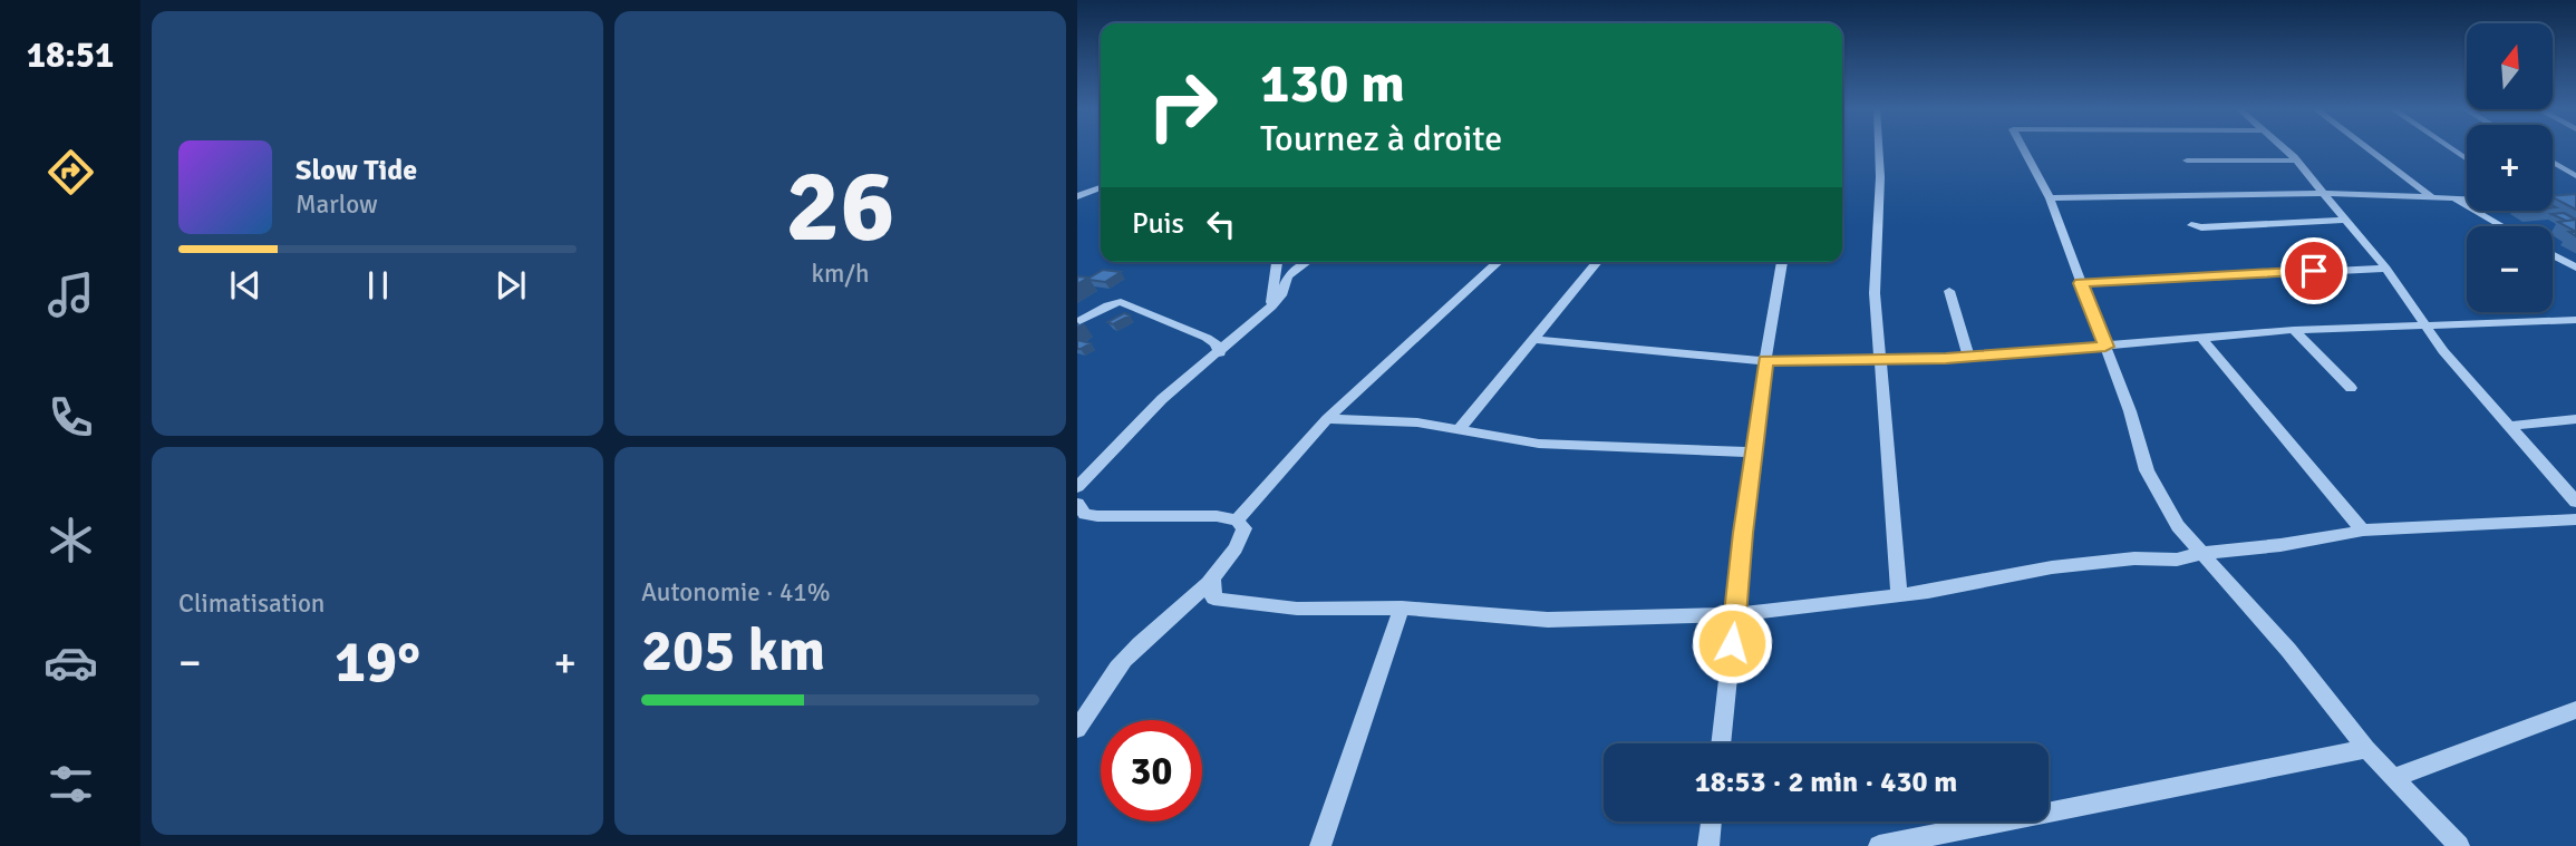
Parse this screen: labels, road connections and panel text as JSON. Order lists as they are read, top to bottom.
{
  "north": "top",
  "page": {
    "tabs": "18:51",
    "tile": [
      ["26", "km/h"],
      "Climatisation",
      ["Autonomie · 41%", "205 km"]
    ],
    "map_buttons": ["+", "−"],
    "turn": ["130 m", "Tournez à droite"],
    "song": ["Slow Tide", "Marlow"],
    "then": "Puis",
    "heat": ["−", "19°", "+"],
    "limit": "30",
    "trip": "18:53 · 2 min · 430 m"
  }
}
